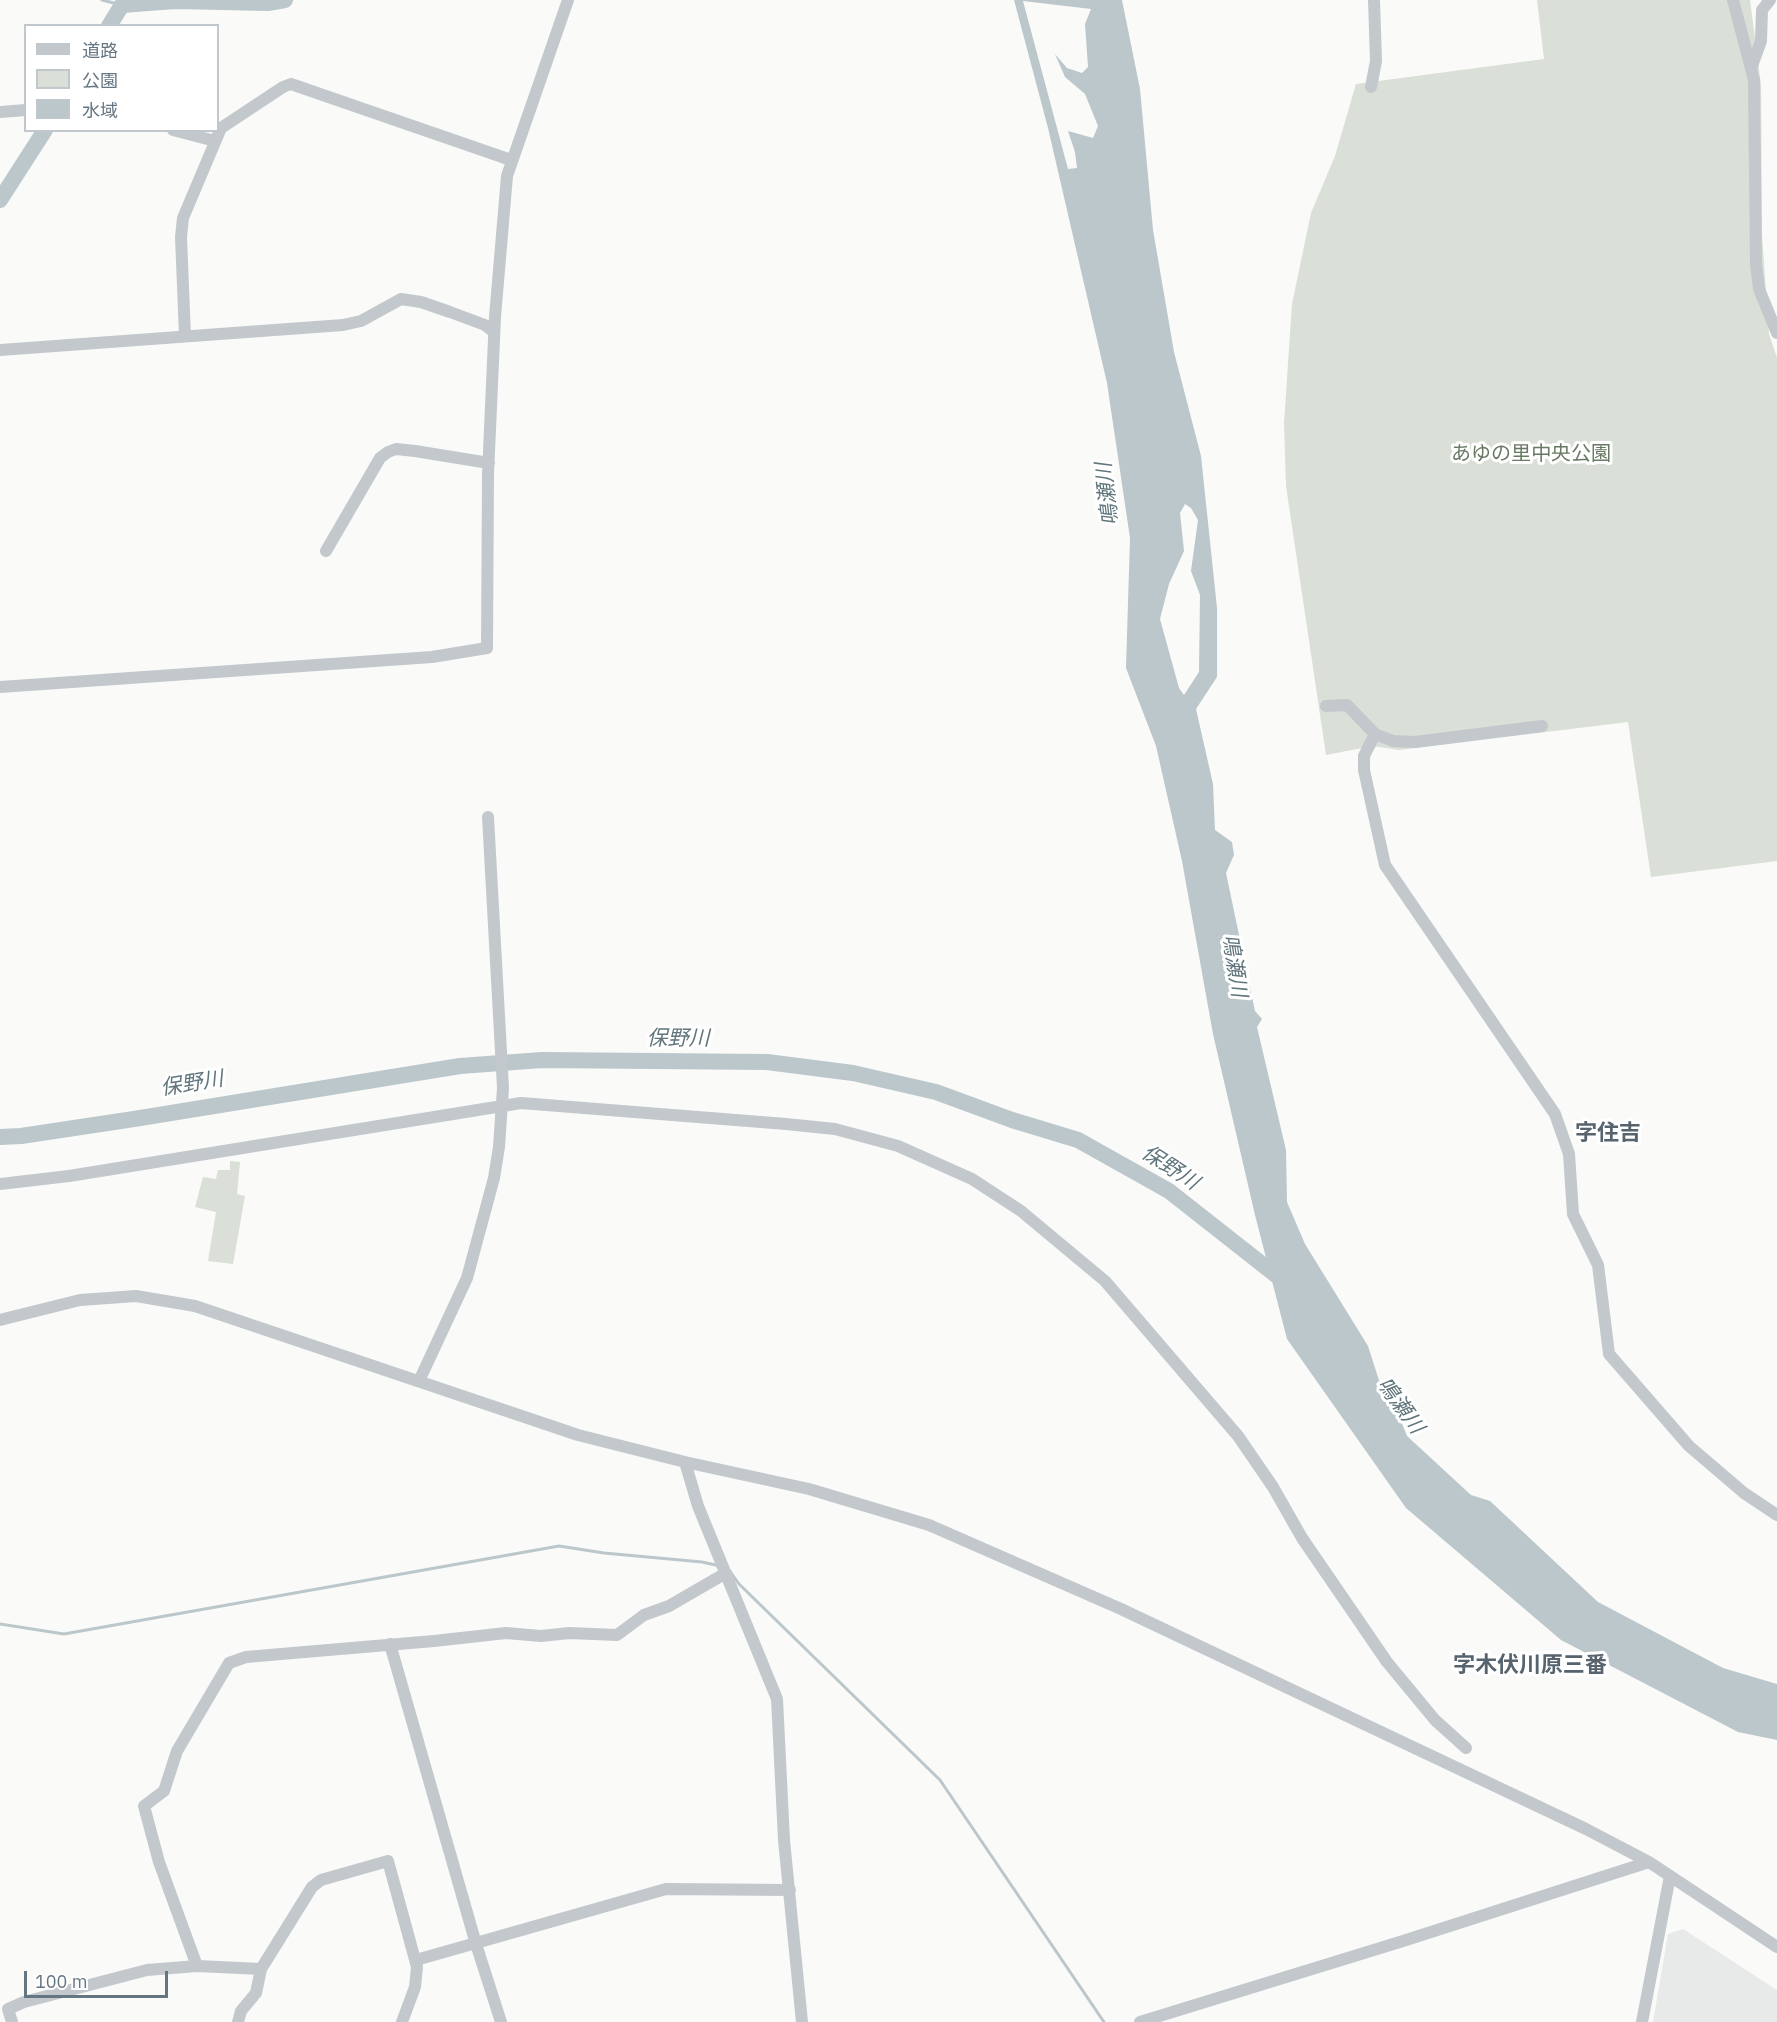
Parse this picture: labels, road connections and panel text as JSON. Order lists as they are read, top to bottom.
{
  "districts": ["字住吉", "字木伏川原三番"],
  "water": ["鳴瀬川", "保野川"],
  "parks": ["あゆの里中央公園"],
  "legend": ["道路", "公園", "水域"],
  "scale_bar": "100 m"
}
